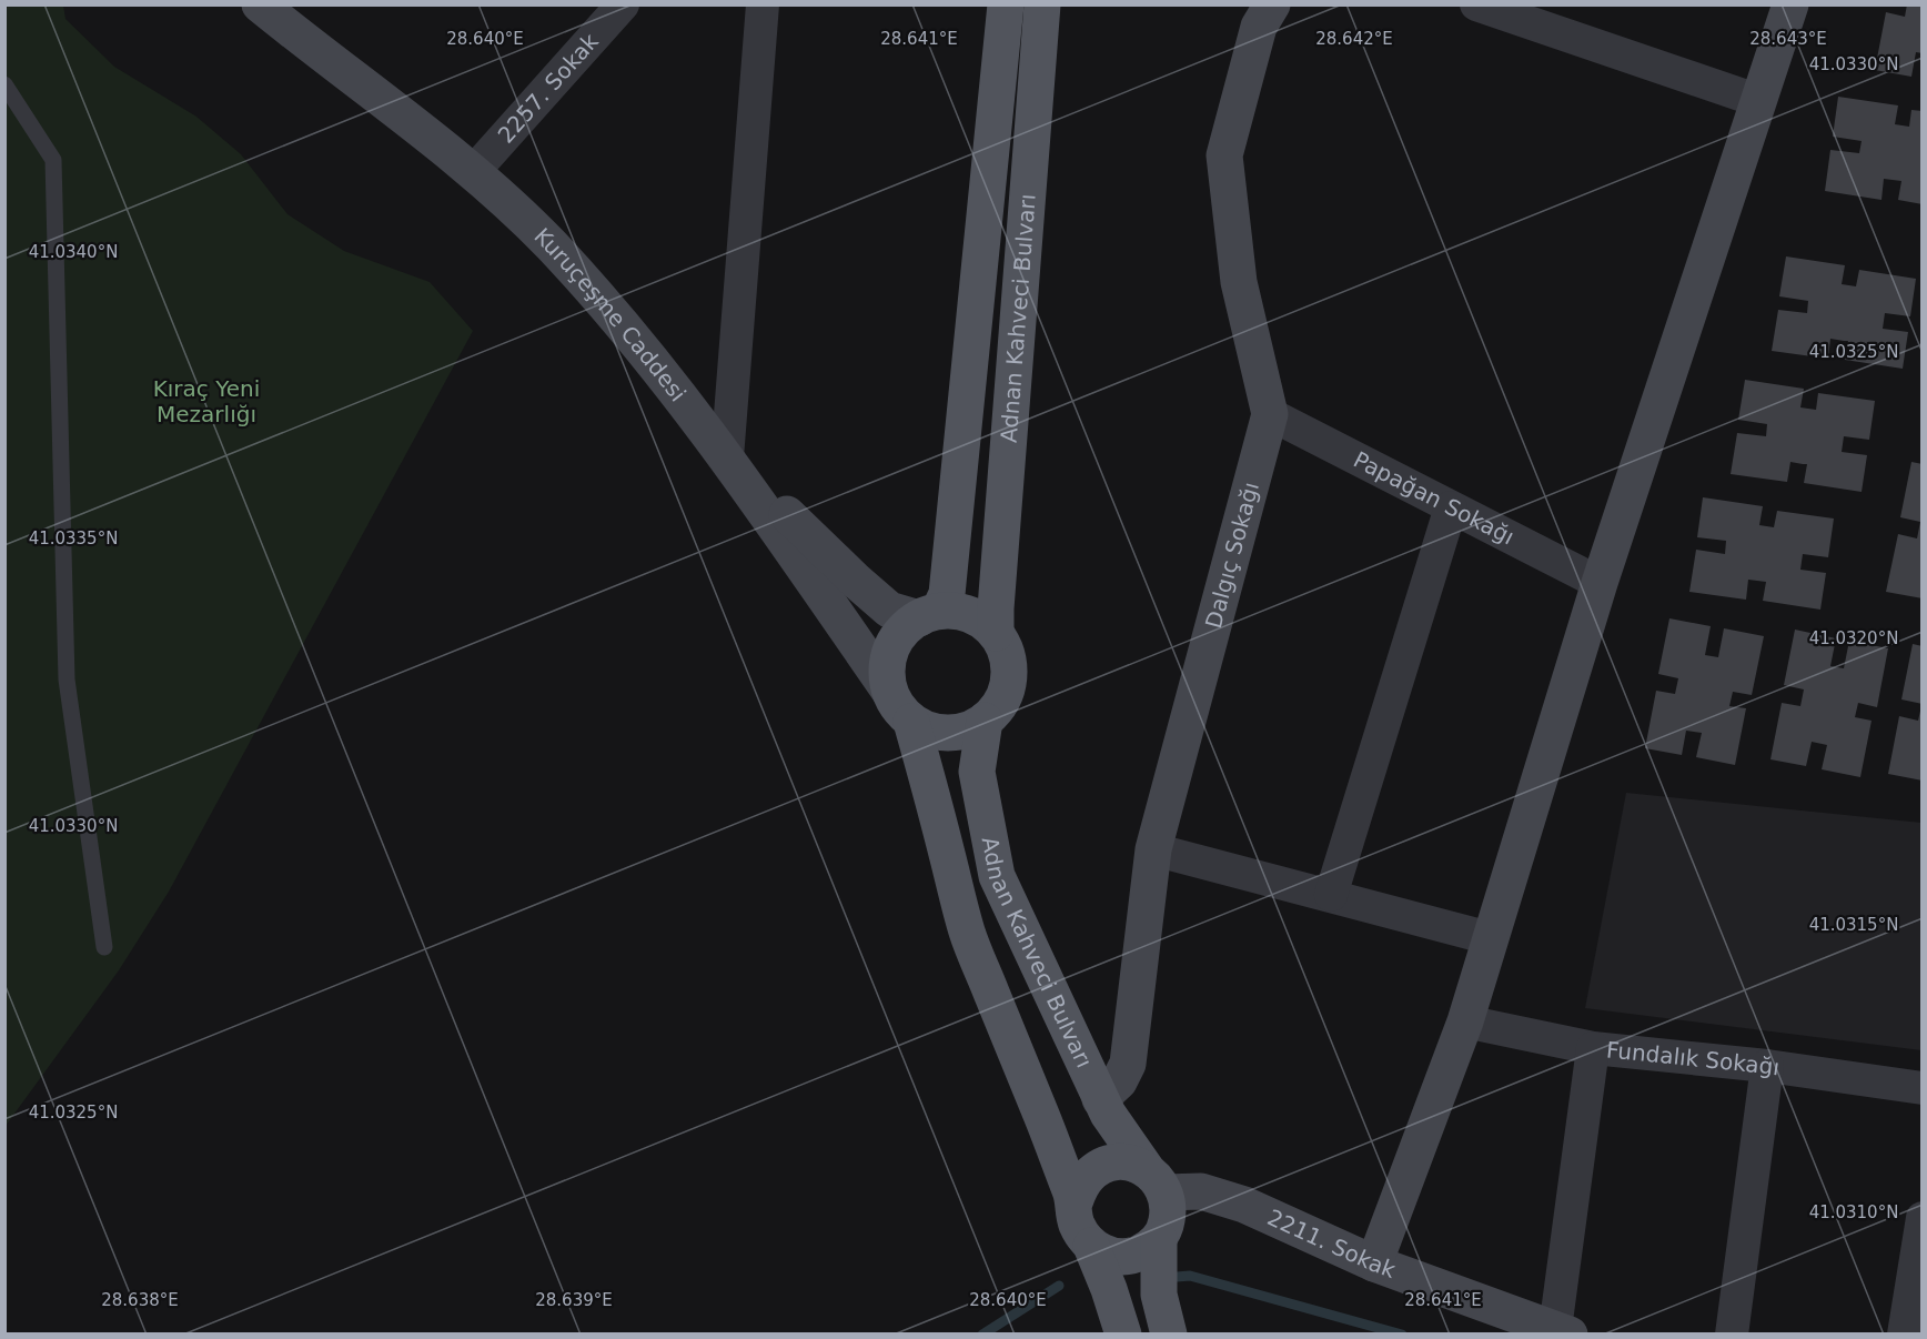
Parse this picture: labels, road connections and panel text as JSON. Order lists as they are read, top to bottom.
{
  "streets": {
    "main road": ["Adnan Kahveci Bulvarı"],
    "street": [
      "2257. Sokak",
      "Kuruçeşme Caddesi",
      "Papağan Sokağı",
      "Dalgıç Sokağı",
      "Fundalık Sokağı",
      "2211. Sokak"
    ]
  },
  "crossings": [
    ["2257. Sokak", "Kuruçeşme Caddesi"],
    ["Kuruçeşme Caddesi", "Adnan Kahveci Bulvarı"],
    ["Adnan Kahveci Bulvarı", "Dalgıç Sokağı"],
    ["Adnan Kahveci Bulvarı", "2211. Sokak"],
    ["Papağan Sokağı", "Dalgıç Sokağı"]
  ],
  "parks": ["Kıraç Yeni Mezarlığı"],
  "coordinates": [
    "28.640°E",
    "28.641°E",
    "28.642°E",
    "28.643°E",
    "41.0330°N",
    "41.0340°N",
    "41.0325°N",
    "41.0335°N",
    "41.0320°N",
    "41.0315°N",
    "41.0310°N",
    "28.638°E",
    "28.639°E"
  ]
}
